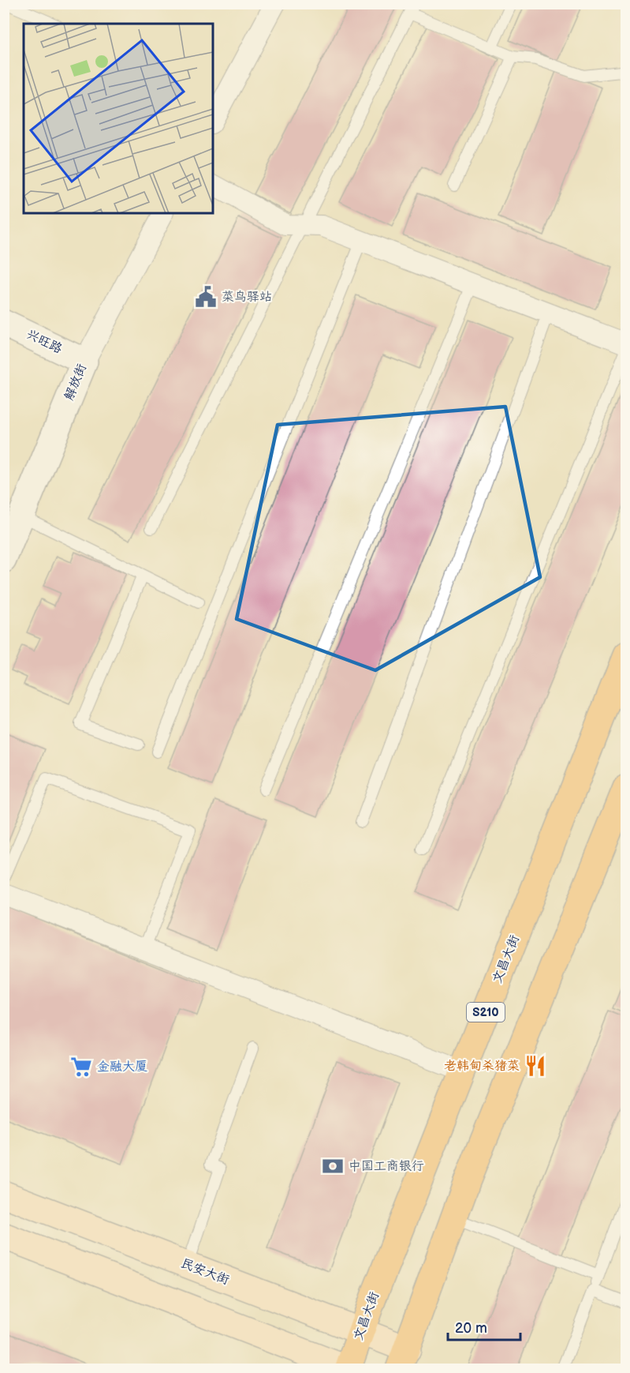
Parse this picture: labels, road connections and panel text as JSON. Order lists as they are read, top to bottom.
{
  "streets": {
    "main road": ["文昌大街", "S210", "民安大街"],
    "street": ["兴旺路", "解放街"]
  },
  "crossings": [
    ["兴旺路", "解放街"],
    ["文昌大街", "民安大街"]
  ],
  "places": {
    "public building": ["菜鸟驿站"],
    "restaurant": ["老韩甸杀猪菜"],
    "supermarket": ["金融大厦"],
    "bank": ["中国工商银行"]
  },
  "scale_bar": "20 m"
}
